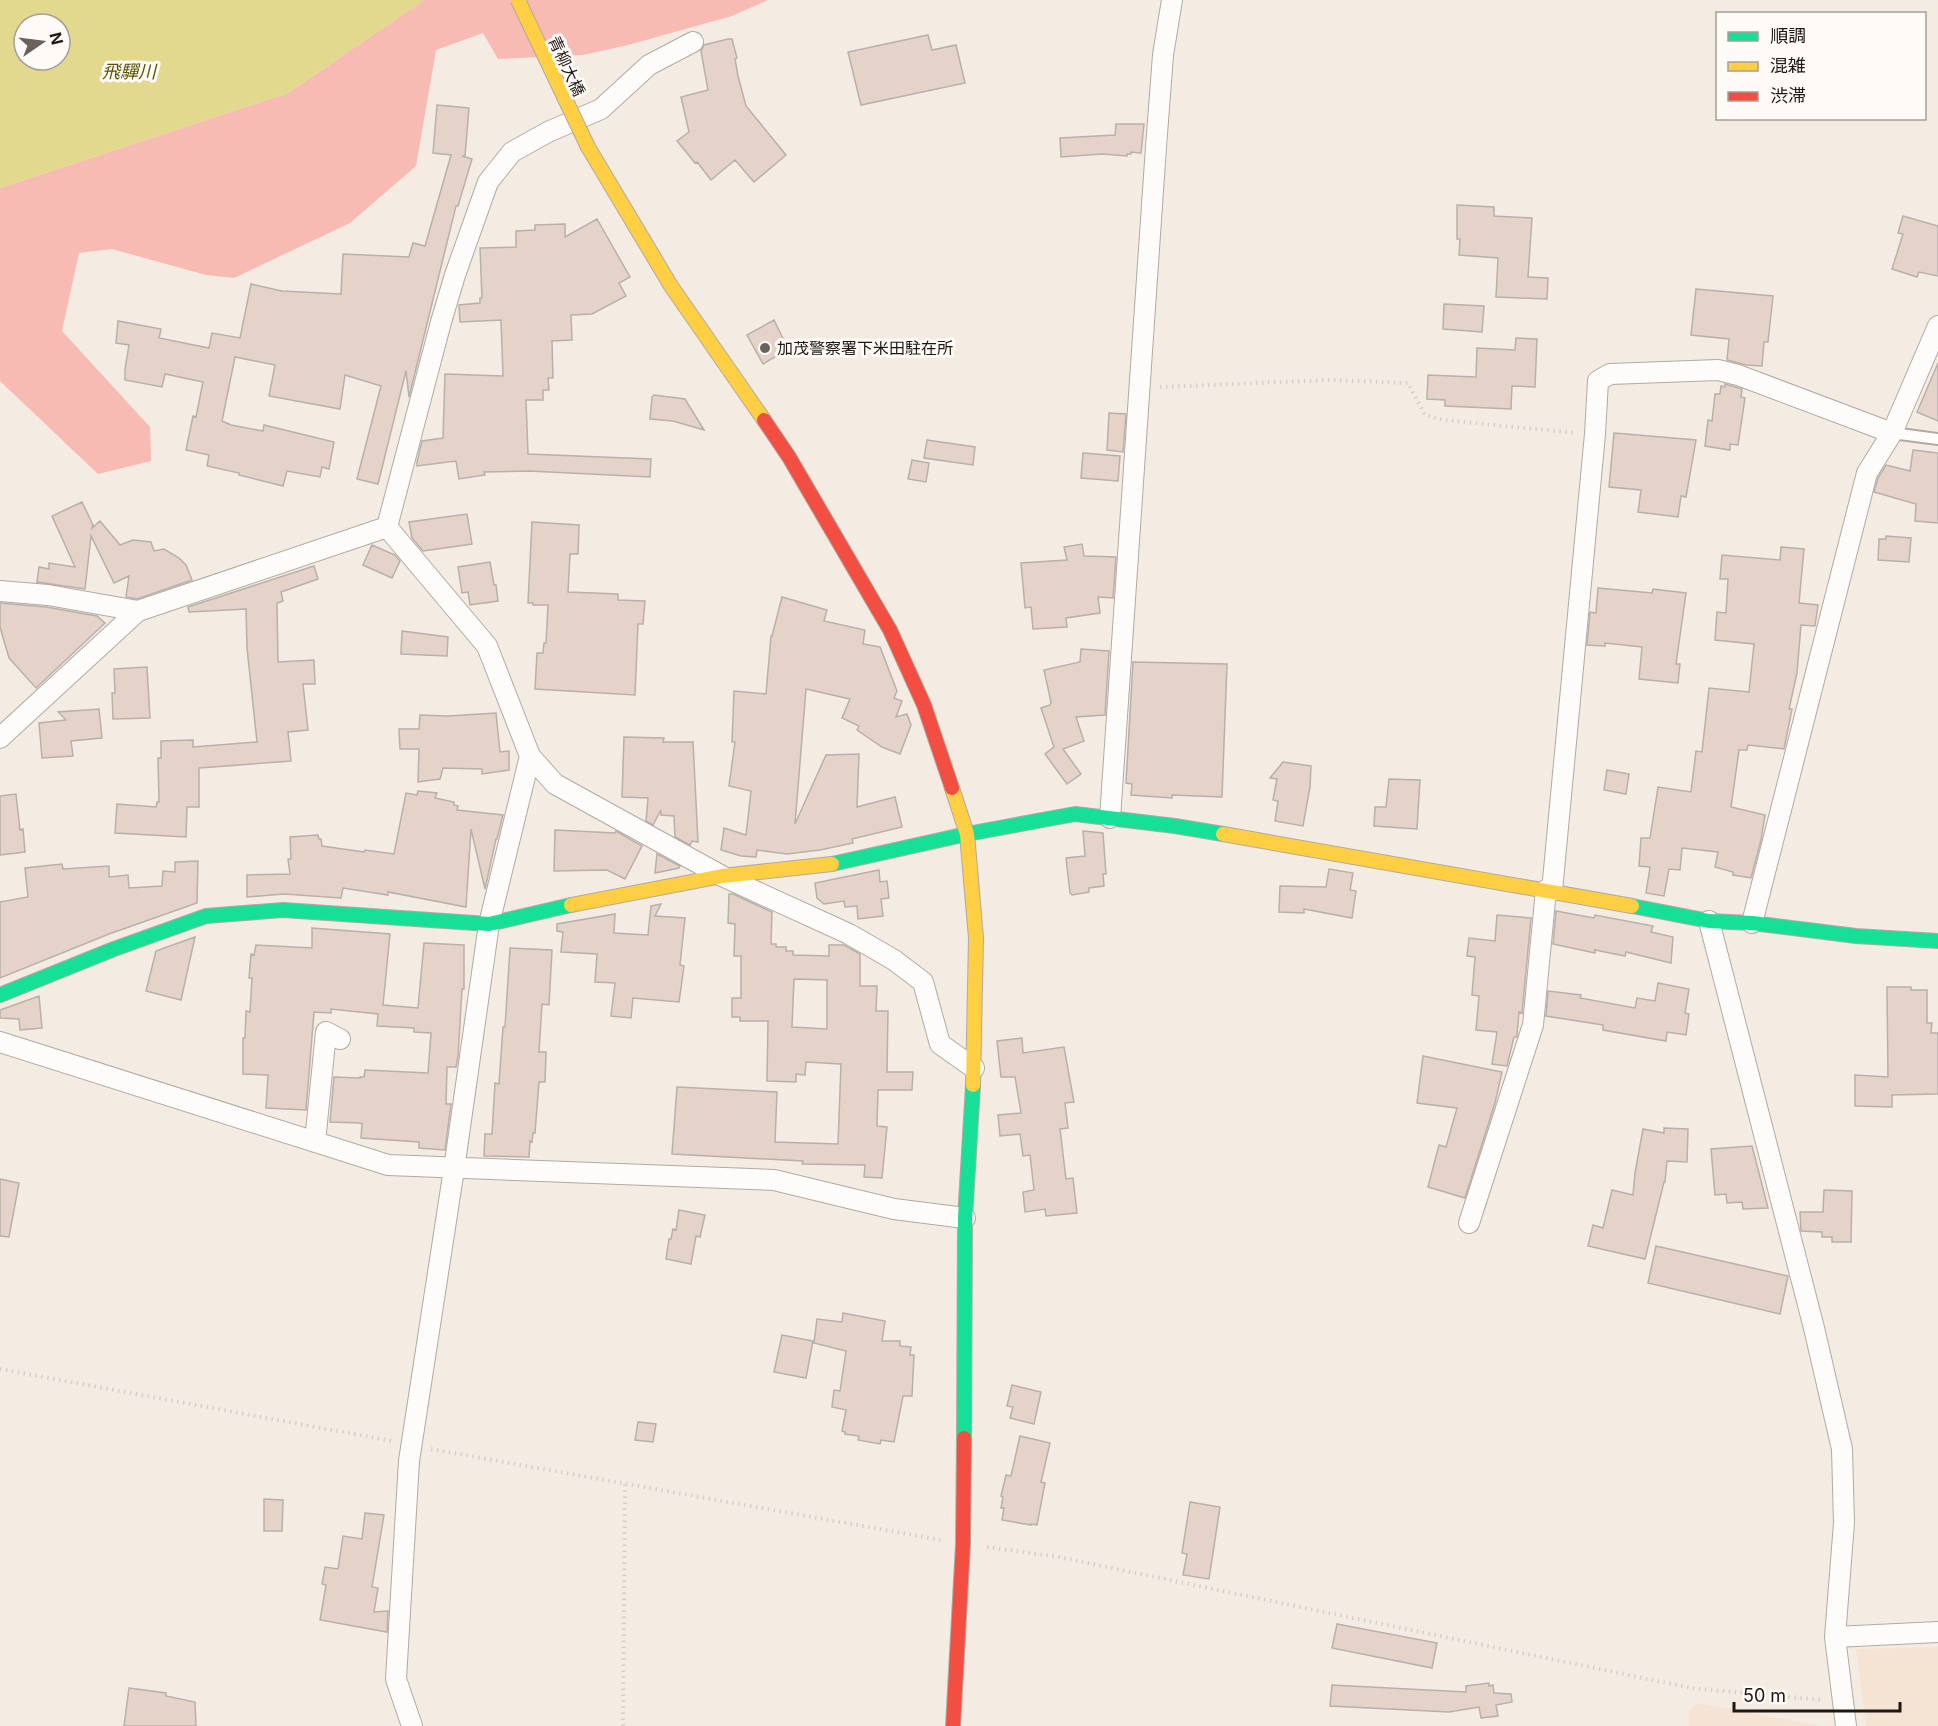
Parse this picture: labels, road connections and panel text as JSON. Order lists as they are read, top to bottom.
{
  "streets": {
    "street": ["青柳大橋"]
  },
  "water": ["飛驒川"],
  "places": ["加茂警察署下米田駐在所"],
  "legend": ["順調", "混雑", "渋滞"],
  "scale_bar": "50 m",
  "north": "right"
}
